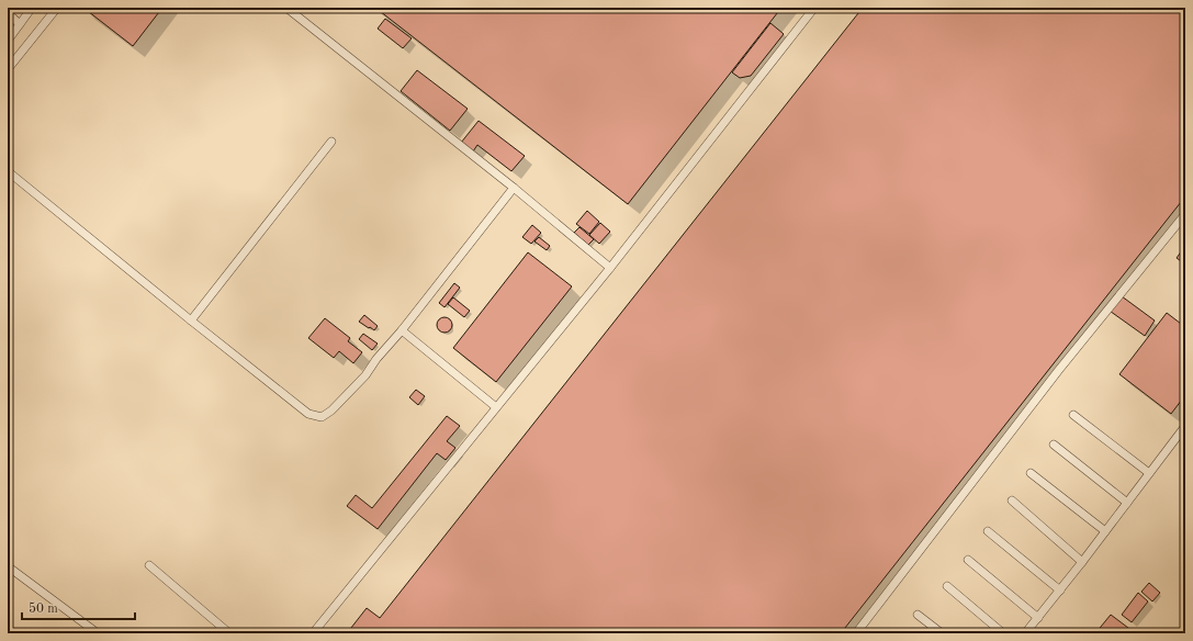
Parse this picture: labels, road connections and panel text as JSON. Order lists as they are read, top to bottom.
{
  "scale_bar": "50 m"
}
